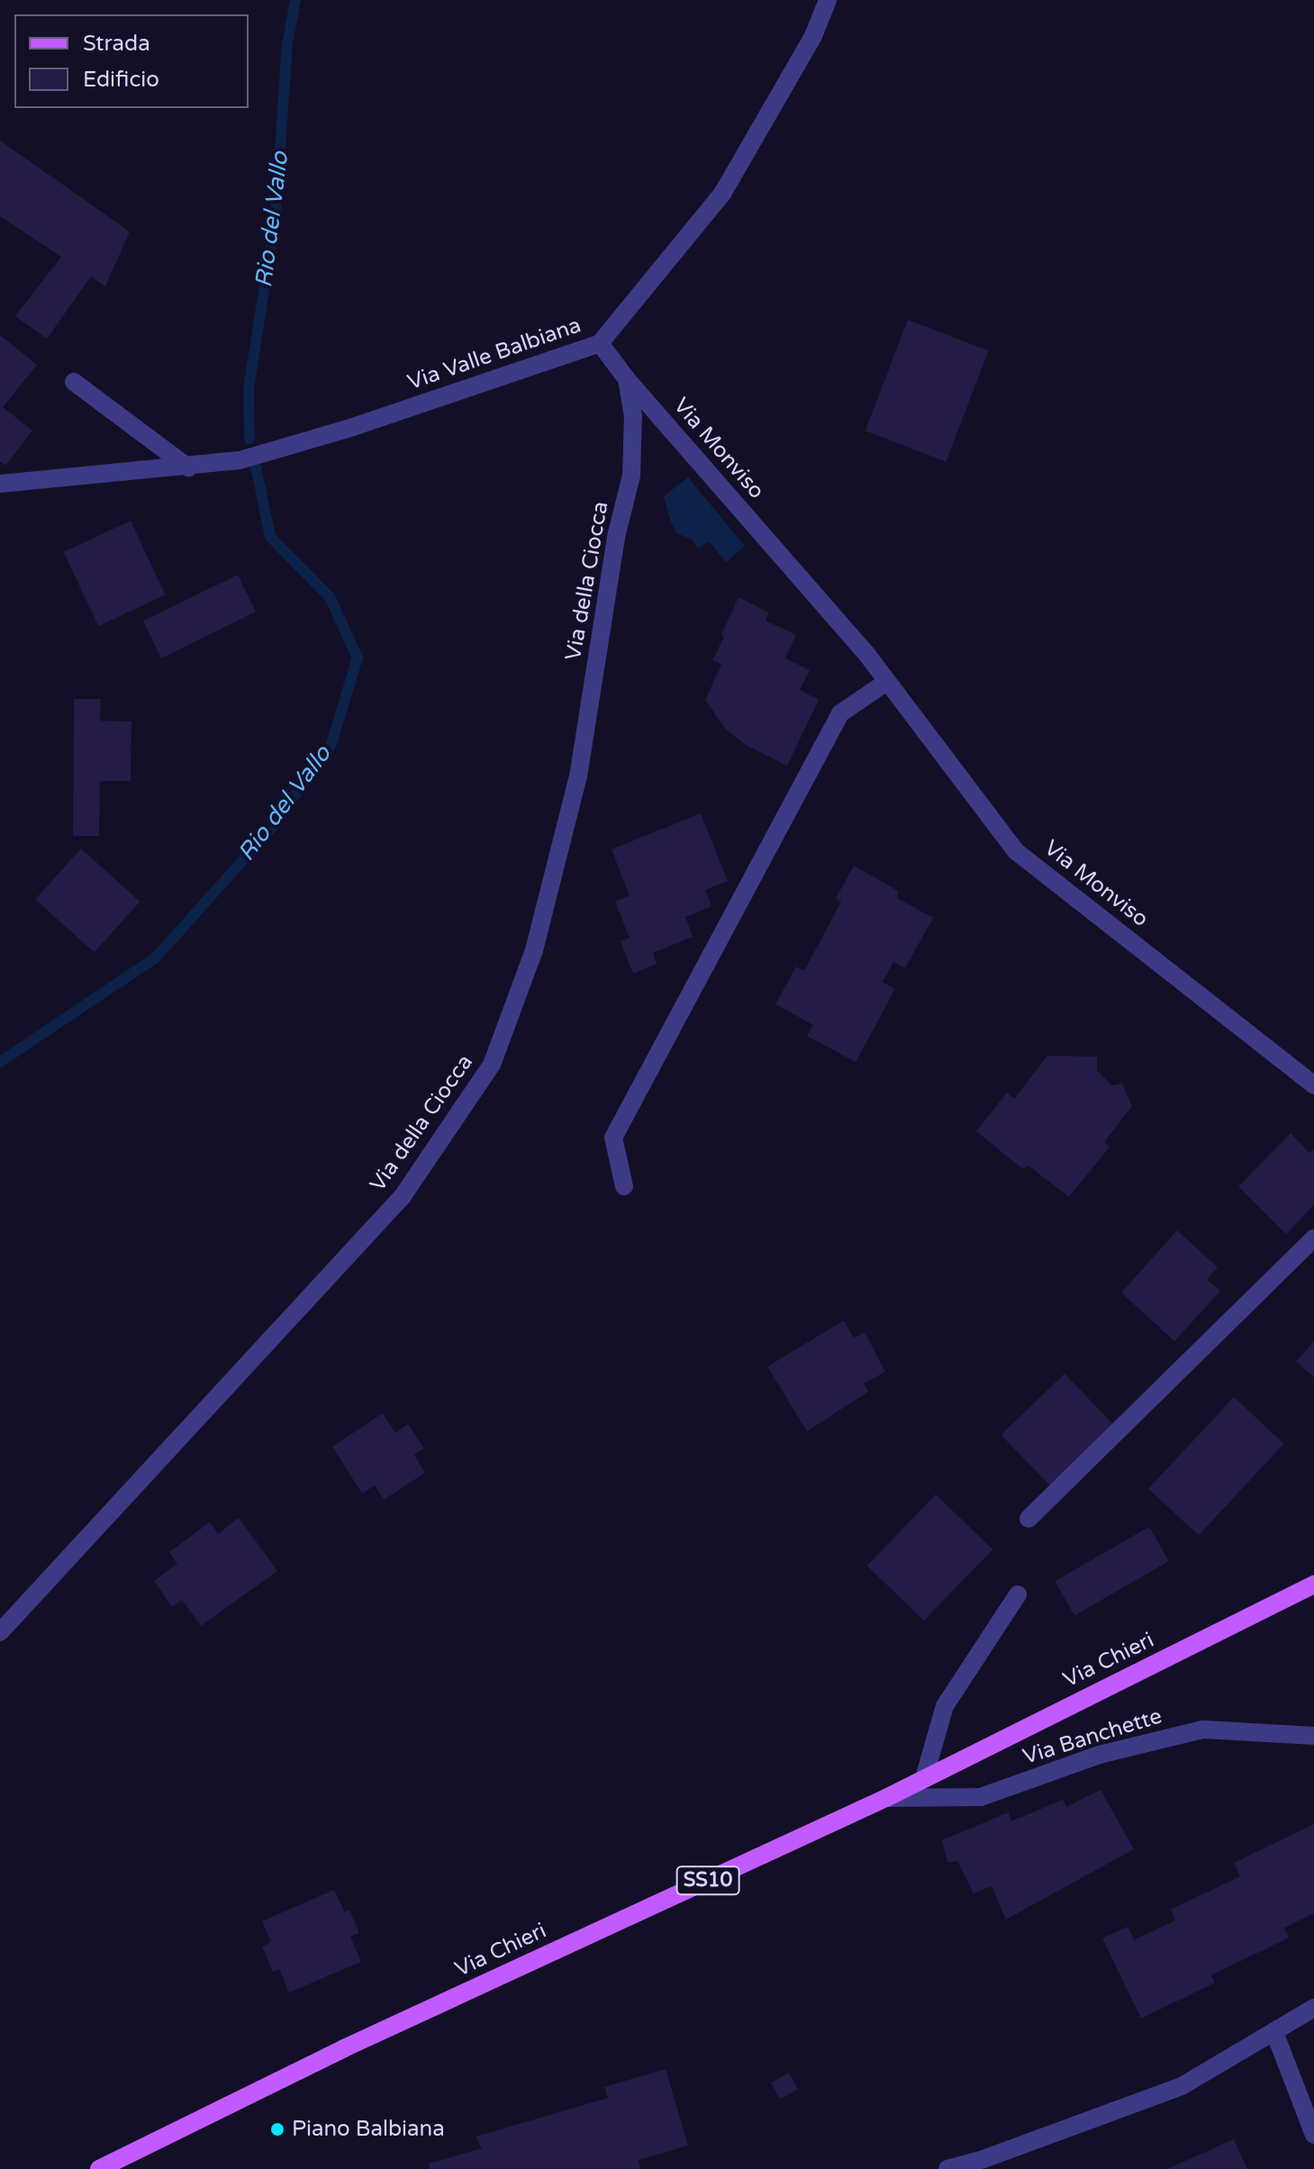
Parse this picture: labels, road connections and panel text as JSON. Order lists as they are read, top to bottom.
{
  "streets": {
    "main road": ["Via Chieri", "SS10"],
    "street": [
      "Via Valle Balbiana",
      "Via Monviso",
      "Via della Ciocca",
      "Via Banchette"
    ]
  },
  "crossings": [
    ["Via Valle Balbiana", "Via della Ciocca"],
    ["Via Monviso", "Via della Ciocca"],
    ["Via Chieri", "Via Banchette"]
  ],
  "water": ["Rio del Vallo"],
  "places": ["Piano Balbiana"],
  "legend": ["Strada", "Edificio"]
}
